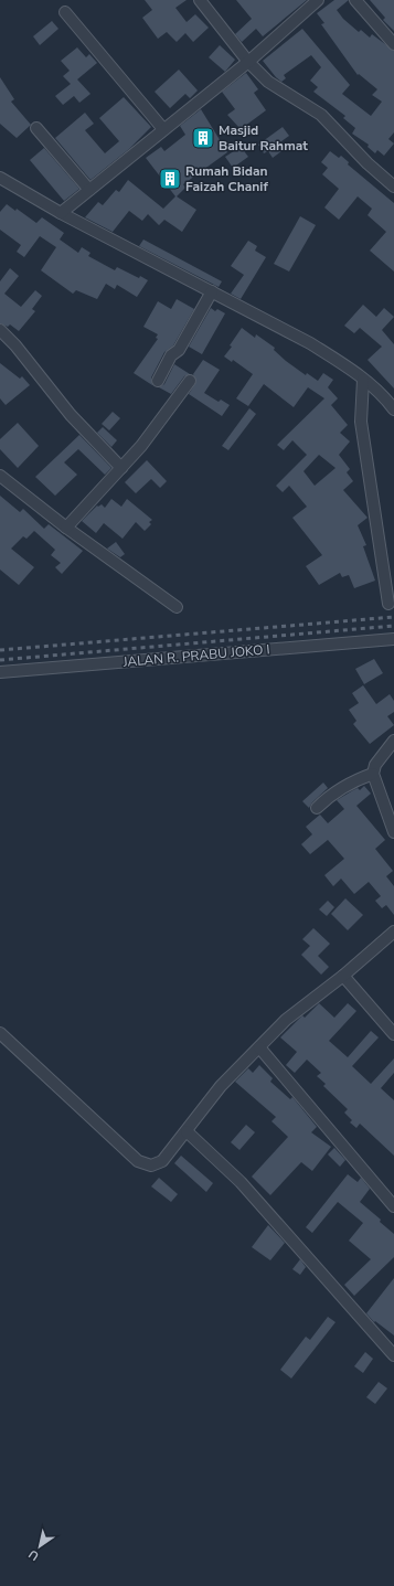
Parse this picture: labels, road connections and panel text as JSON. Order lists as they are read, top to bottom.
{
  "streets": {
    "street": ["JALAN R. PRABU JOKO I"]
  },
  "places": {
    "building": ["Masjid Baitur Rahmat", "Rumah Bidan Faizah Chanif"]
  },
  "north": "bottom left"
}
